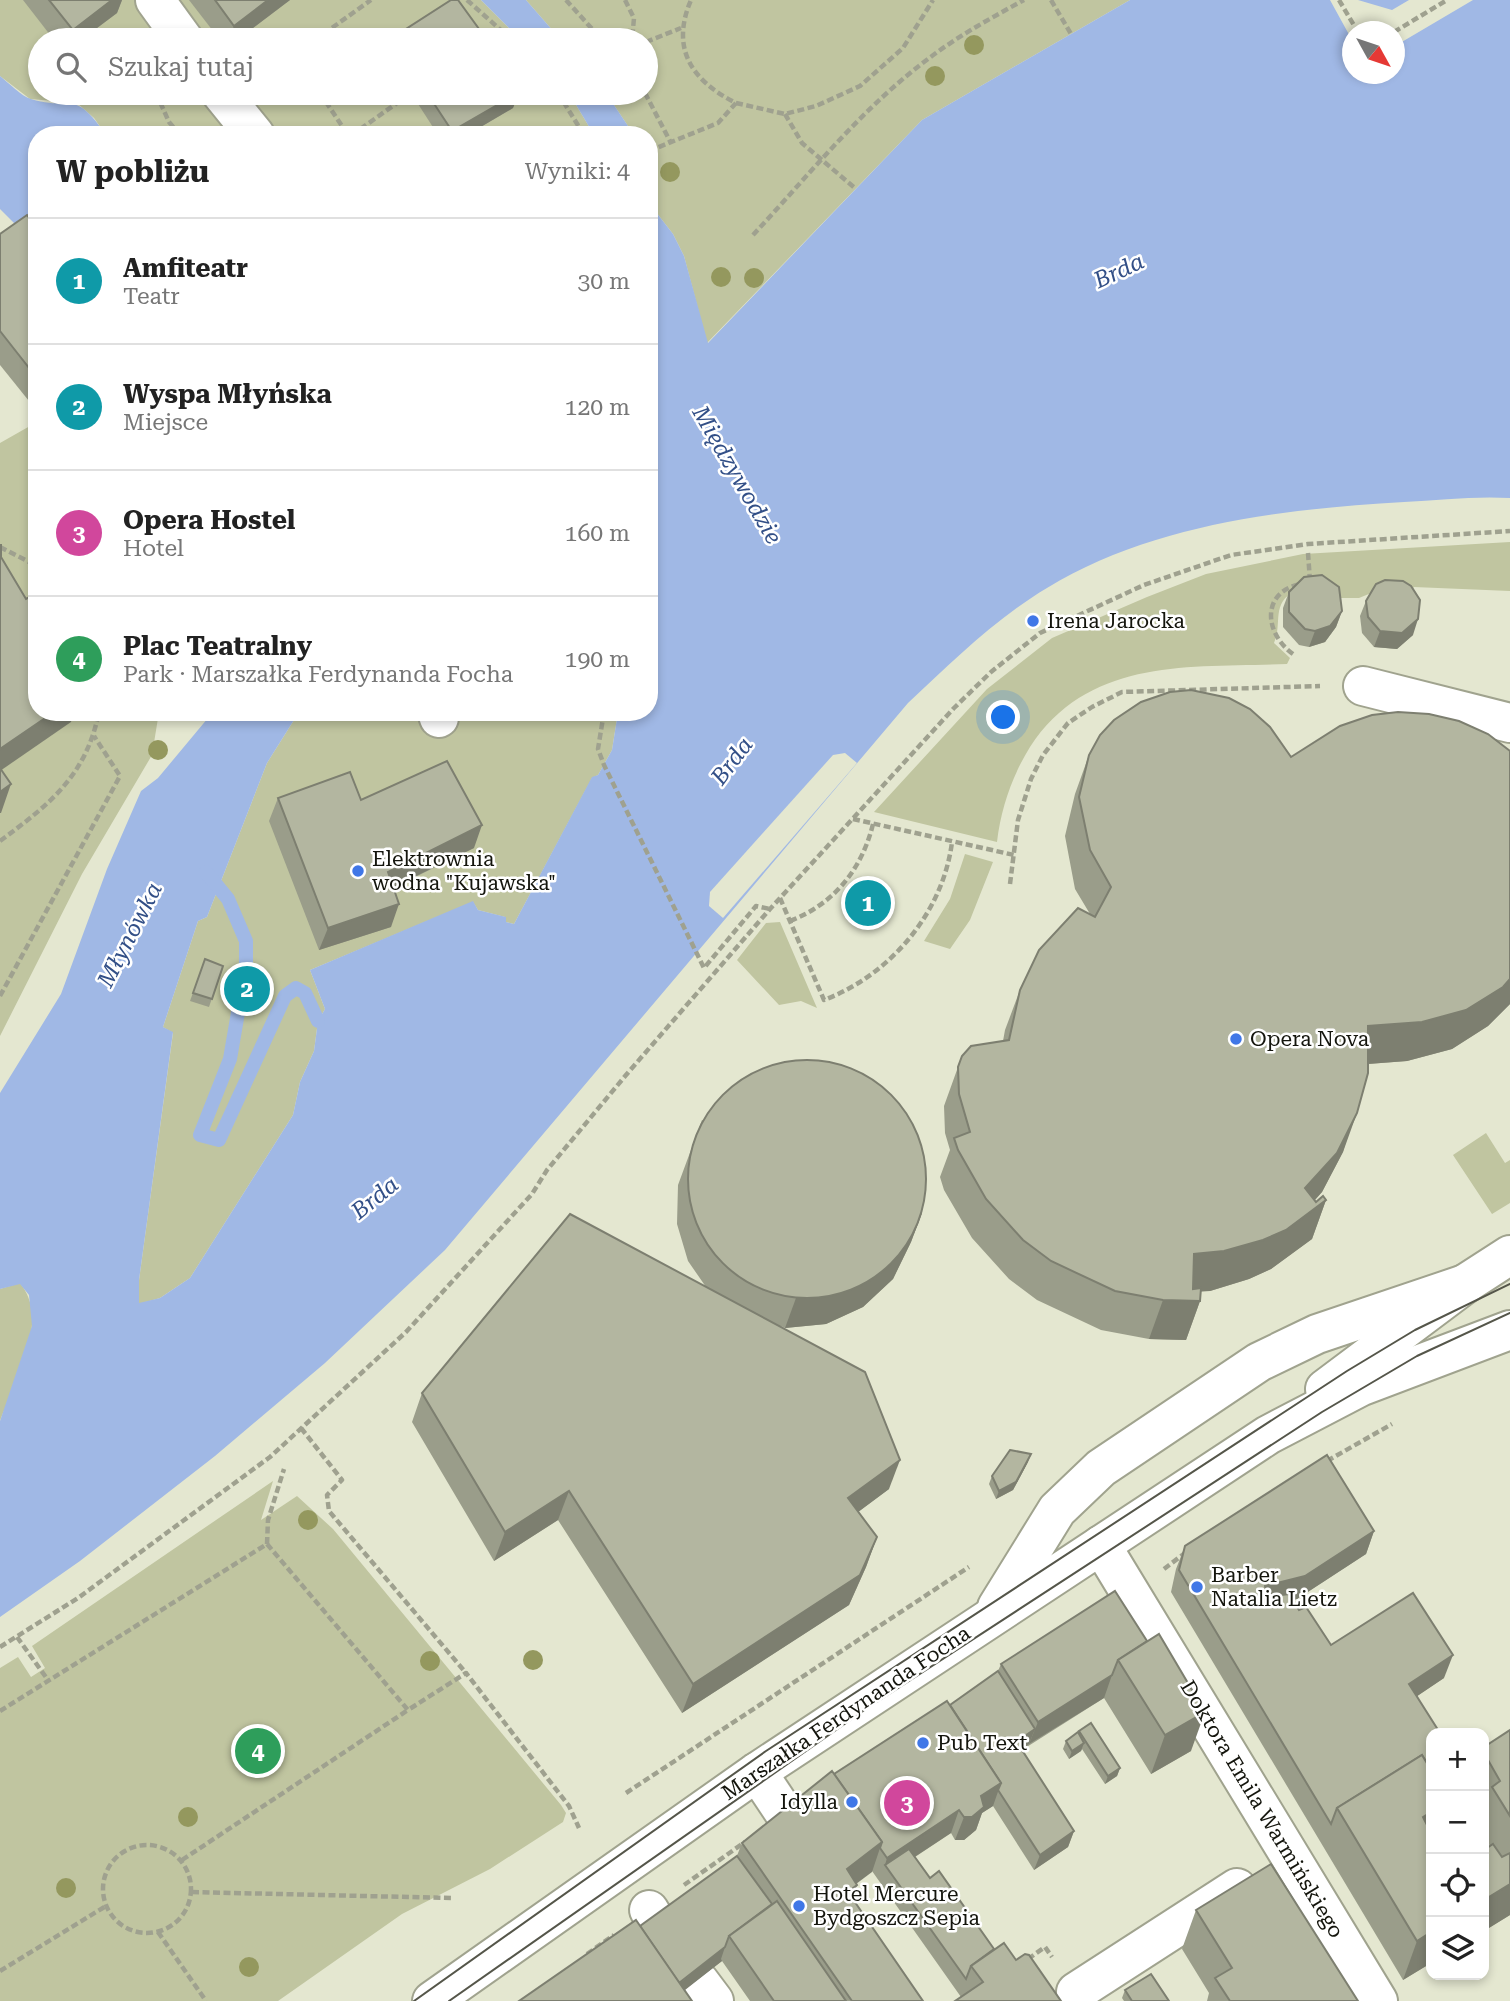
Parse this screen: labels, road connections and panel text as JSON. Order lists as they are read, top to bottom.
{
  "streets": {
    "street": ["Marszałka Ferdynanda Focha", "Doktora Emila Warmińskiego"]
  },
  "crossings": [
    ["Marszałka Ferdynanda Focha", "Doktora Emila Warmińskiego"]
  ],
  "water": ["Brda", "Międzywodzie", "Młynówka"],
  "places": [
    "Irena Jarocka",
    "Elektrownia wodna \"Kujawska\"",
    "Opera Nova",
    "Barber Natalia Lietz",
    "Pub Text",
    "Idylla",
    "Hotel Mercure Bydgoszcz Sepia"
  ],
  "north": "bottom right",
  "page": {
    "search": "Szukaj tutaj",
    "heading": ["W pobliżu", "Wyniki: 4"],
    "list": [
      {
        "mark": "1",
        "name": "Amfiteatr",
        "note": "Teatr",
        "value": "30 m"
      },
      {
        "mark": "2",
        "name": "Wyspa Młyńska",
        "note": "Miejsce",
        "value": "120 m"
      },
      {
        "mark": "3",
        "name": "Opera Hostel",
        "note": "Hotel",
        "value": "160 m"
      },
      {
        "mark": "4",
        "name": "Plac Teatralny",
        "note": "Park · Marszałka Ferdynanda Focha",
        "value": "190 m"
      }
    ],
    "pins": [
      "1",
      "2",
      "4",
      "3"
    ],
    "map_buttons": ["+", "−"]
  }
}
